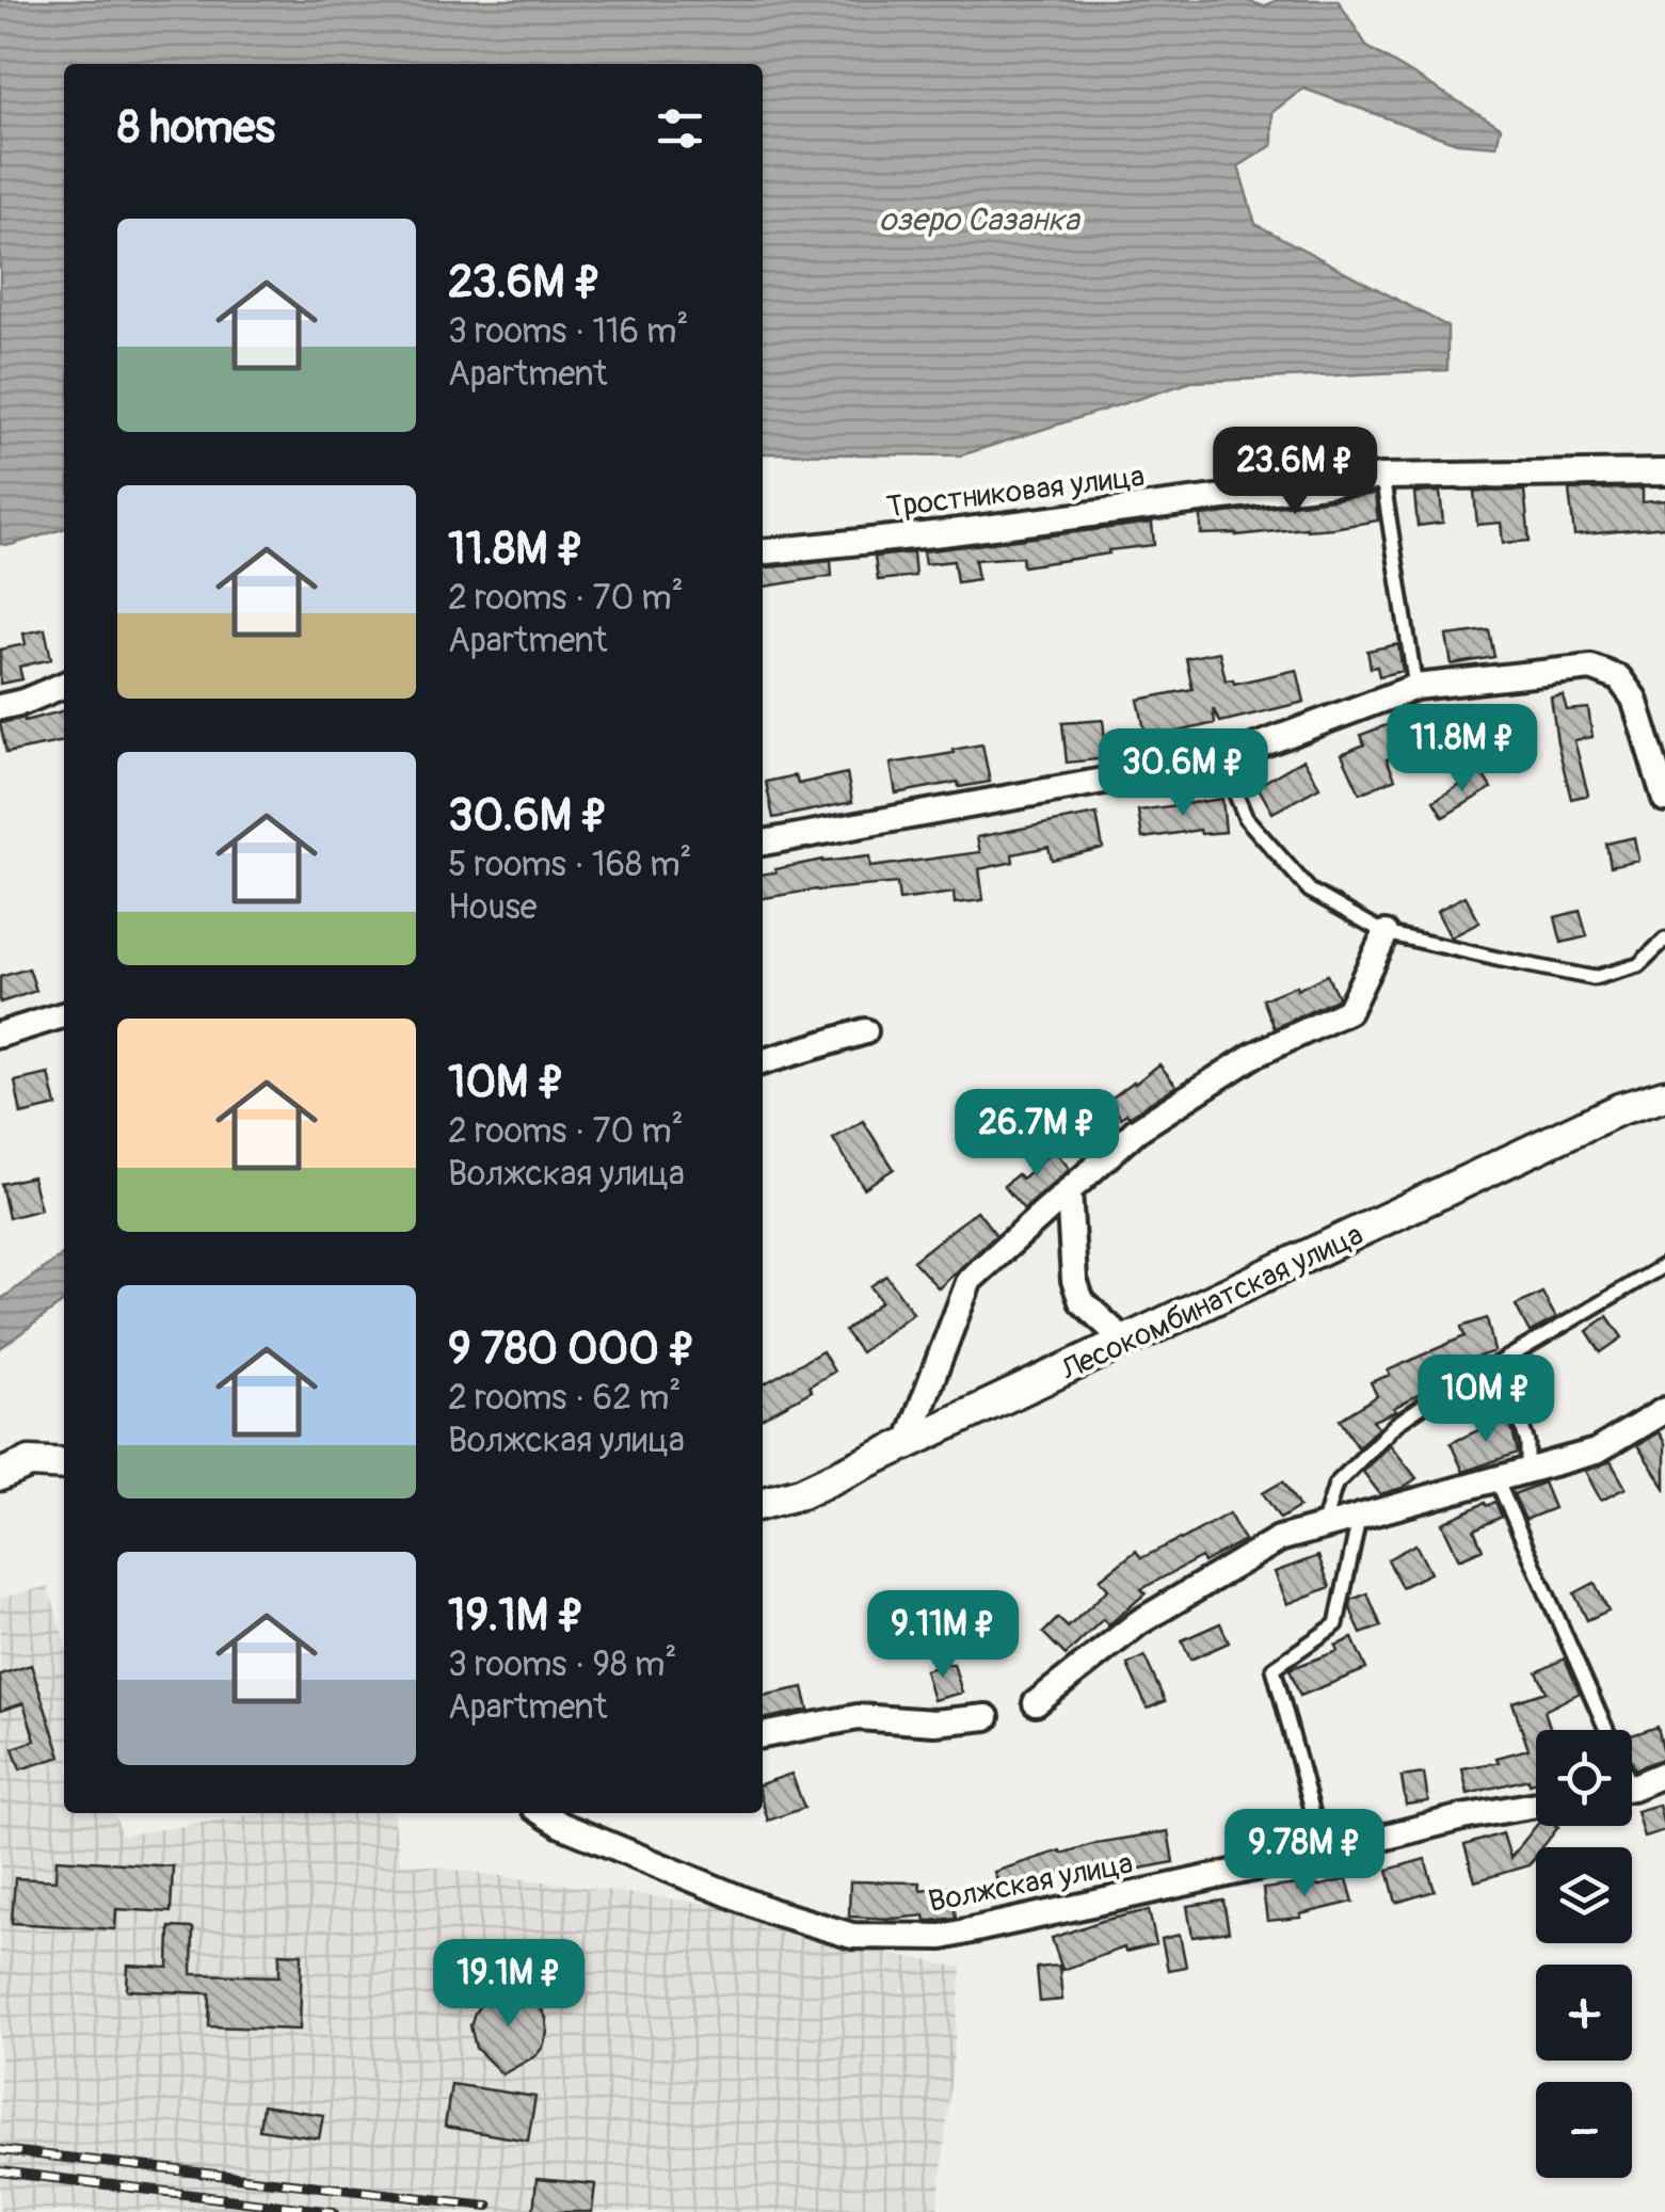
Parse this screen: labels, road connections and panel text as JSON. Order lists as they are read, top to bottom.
{
  "streets": {
    "street": ["Тростниковая улица", "Лесокомбинатская улица", "Волжская улица"]
  },
  "water": ["озеро Сазанка"],
  "page": {
    "heading": "8 homes",
    "list": [
      {
        "name": "23.6M ₽",
        "note": "3 rooms · 116 m² · Apartment"
      },
      {
        "name": "11.8M ₽",
        "note": "2 rooms · 70 m² · Apartment"
      },
      {
        "name": "30.6M ₽",
        "note": "5 rooms · 168 m² · House"
      },
      {
        "name": "10M ₽",
        "note": "2 rooms · 70 m² · Волжская улица"
      },
      {
        "name": "9 780 000 ₽",
        "note": "2 rooms · 62 m² · Волжская улица"
      },
      {
        "name": "19.1M ₽",
        "note": "3 rooms · 98 m² · Apartment"
      }
    ],
    "price": [
      "23.6M ₽",
      "11.8M ₽",
      "30.6M ₽",
      "26.7M ₽",
      "10M ₽",
      "9.11M ₽",
      "9.78M ₽",
      "19.1M ₽"
    ],
    "map_buttons": ["+", "−"]
  }
}
